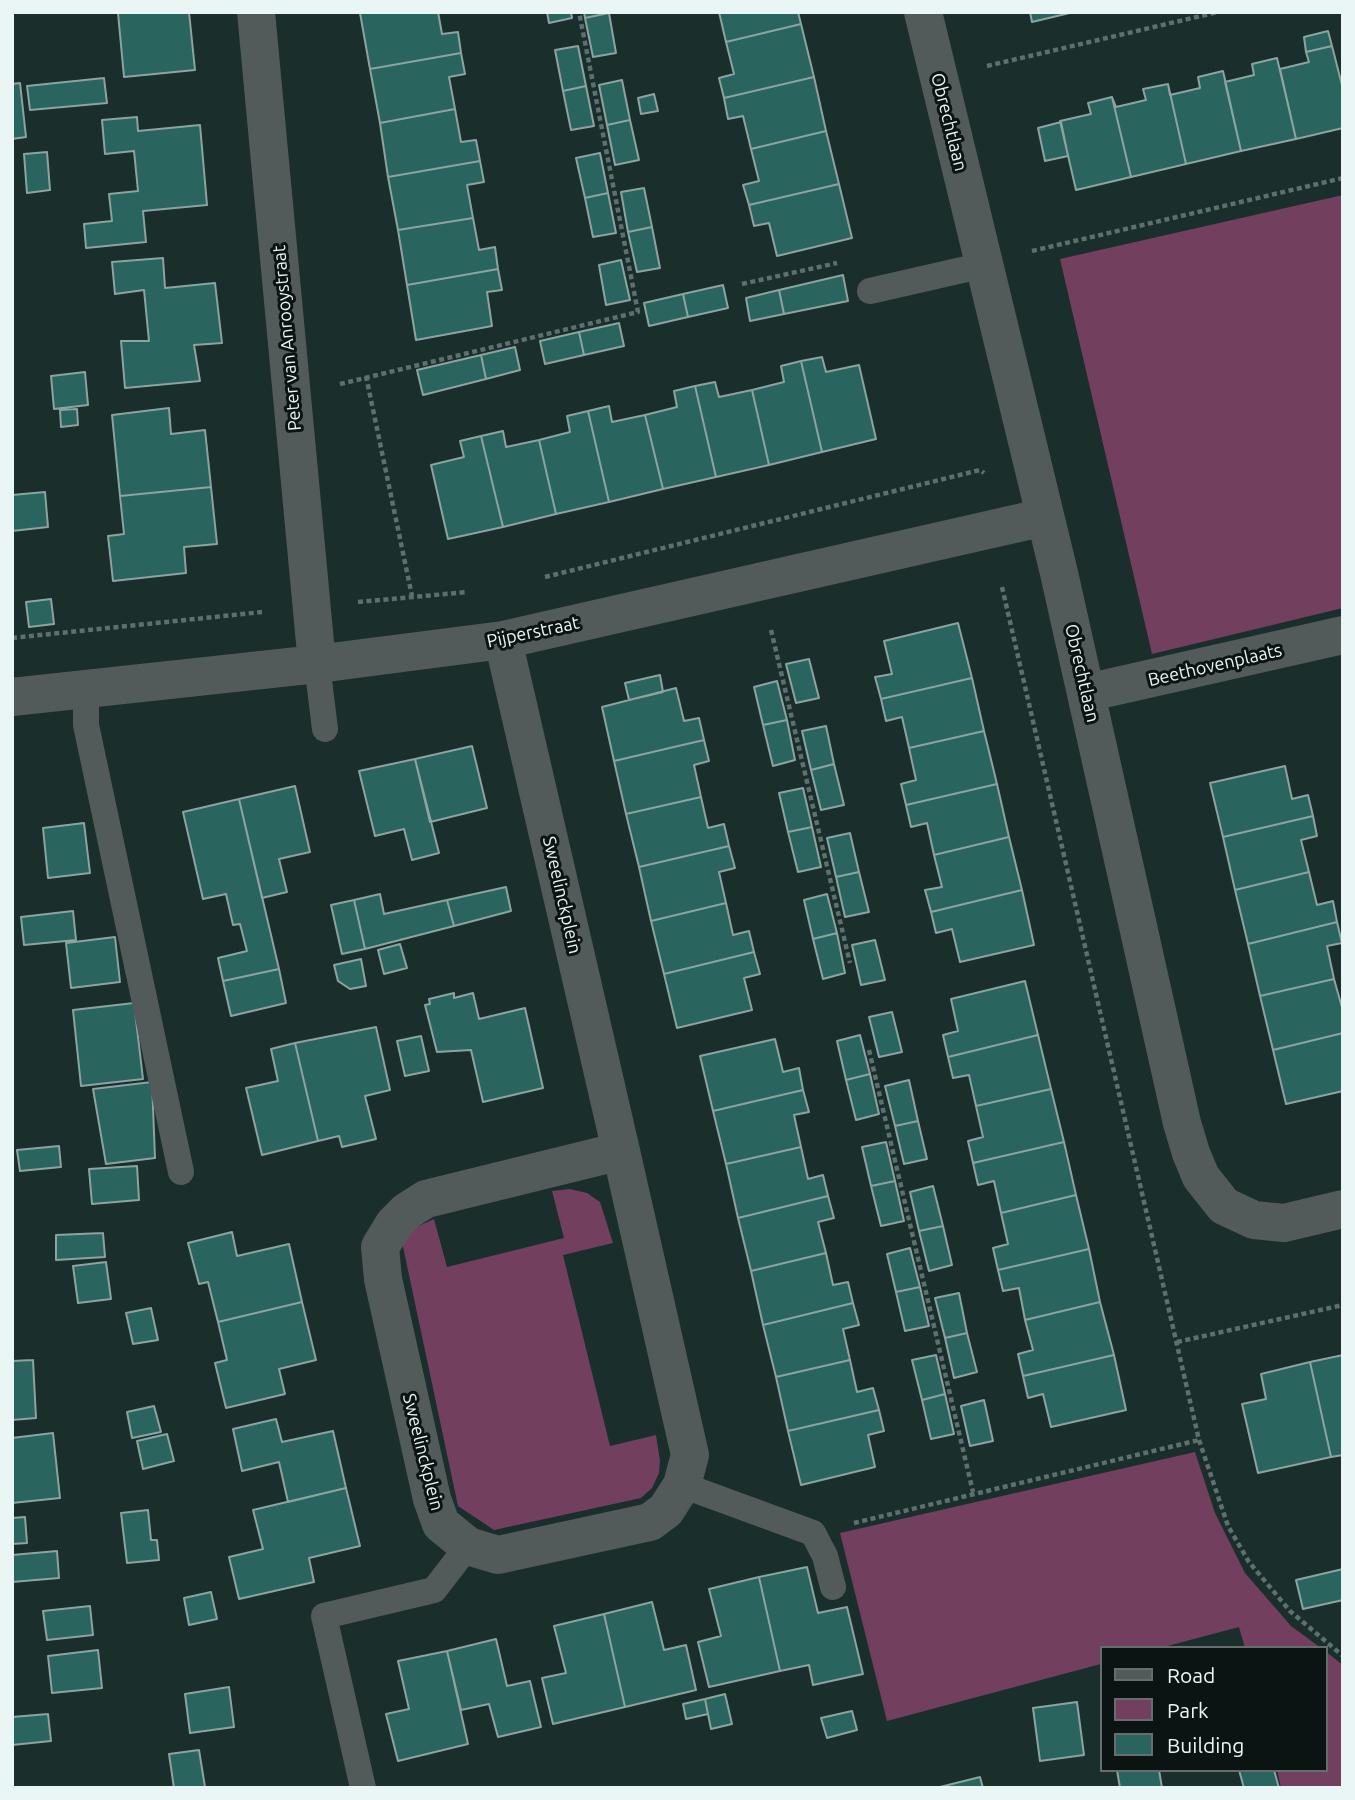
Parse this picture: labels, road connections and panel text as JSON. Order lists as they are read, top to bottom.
{
  "streets": {
    "street": [
      "Obrechtlaan",
      "Peter van Anrooystraat",
      "Pijperstraat",
      "Beethovenplaats",
      "Sweelinckplein"
    ]
  },
  "crossings": [
    ["Obrechtlaan", "Pijperstraat"],
    ["Obrechtlaan", "Beethovenplaats"],
    ["Peter van Anrooystraat", "Pijperstraat"],
    ["Pijperstraat", "Sweelinckplein"]
  ],
  "legend": ["Road", "Park", "Building"]
}
